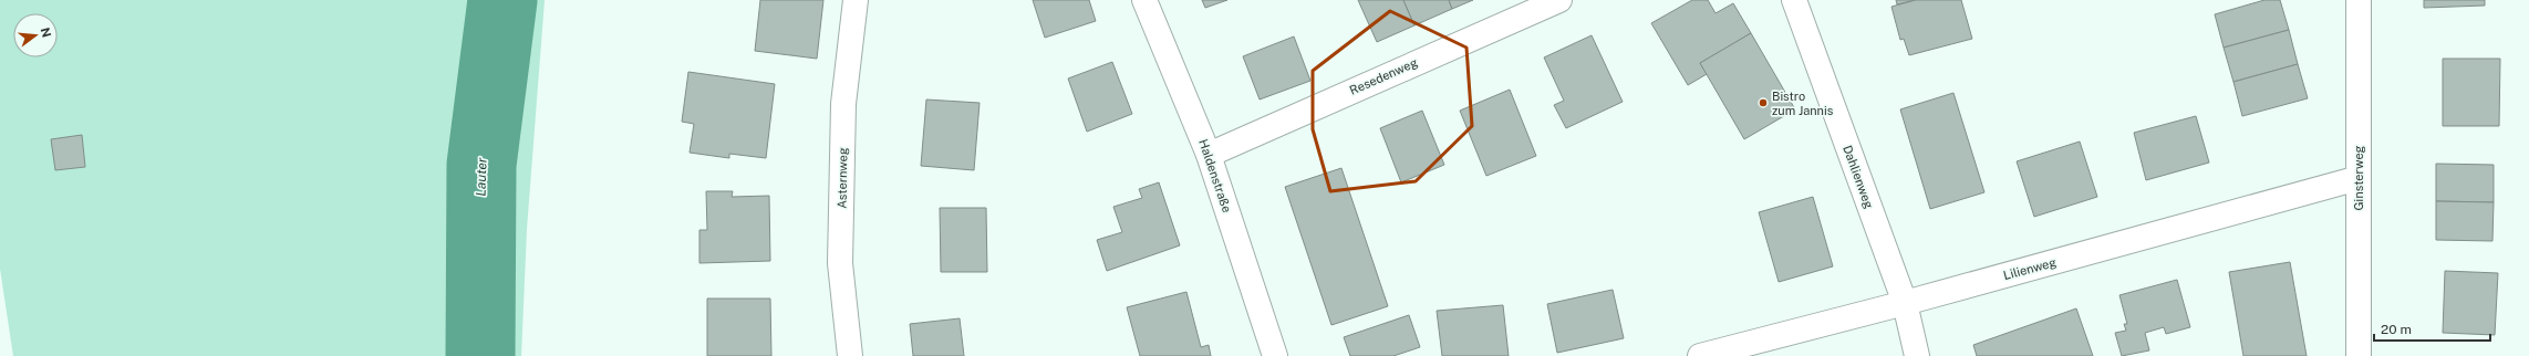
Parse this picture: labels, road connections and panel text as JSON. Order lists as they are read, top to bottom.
{
  "streets": {
    "street": [
      "Resedenweg",
      "Haldenstraße",
      "Dahlienweg",
      "Asternweg",
      "Ginsterweg",
      "Lilienweg"
    ]
  },
  "crossings": [
    ["Resedenweg", "Haldenstraße"],
    ["Dahlienweg", "Lilienweg"],
    ["Ginsterweg", "Lilienweg"]
  ],
  "water": ["Lauter"],
  "places": ["Bistro zum Jannis"],
  "scale_bar": "20 m",
  "north": "right"
}
